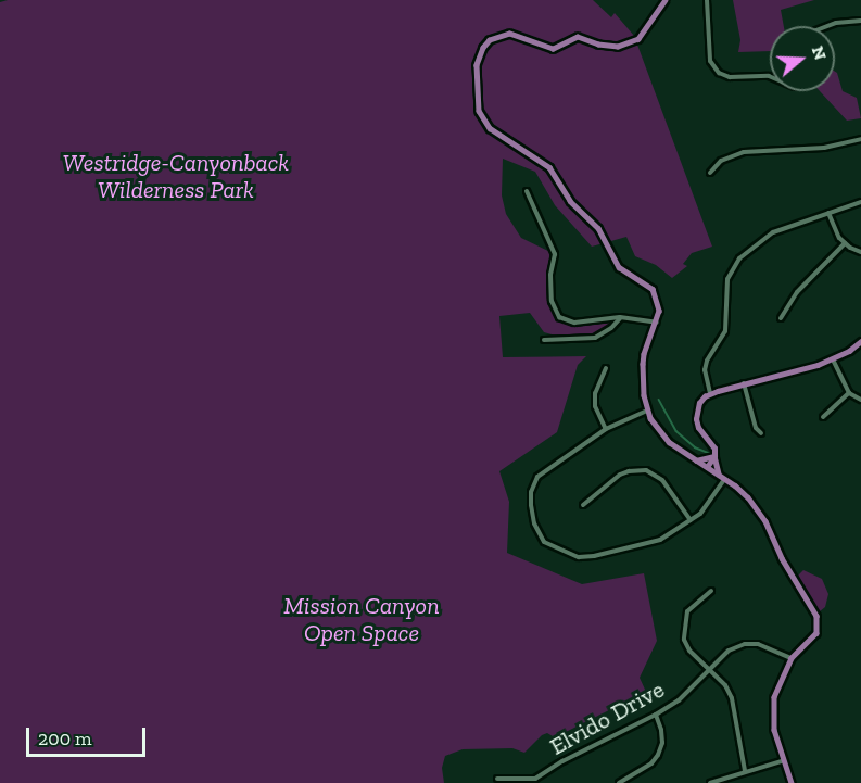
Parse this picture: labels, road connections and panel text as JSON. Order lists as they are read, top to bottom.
{
  "streets": {
    "street": ["Elvido Drive"]
  },
  "parks": ["Westridge-Canyonback Wilderness Park", "Mission Canyon Open Space"],
  "scale_bar": "200 m",
  "north": "right"
}
